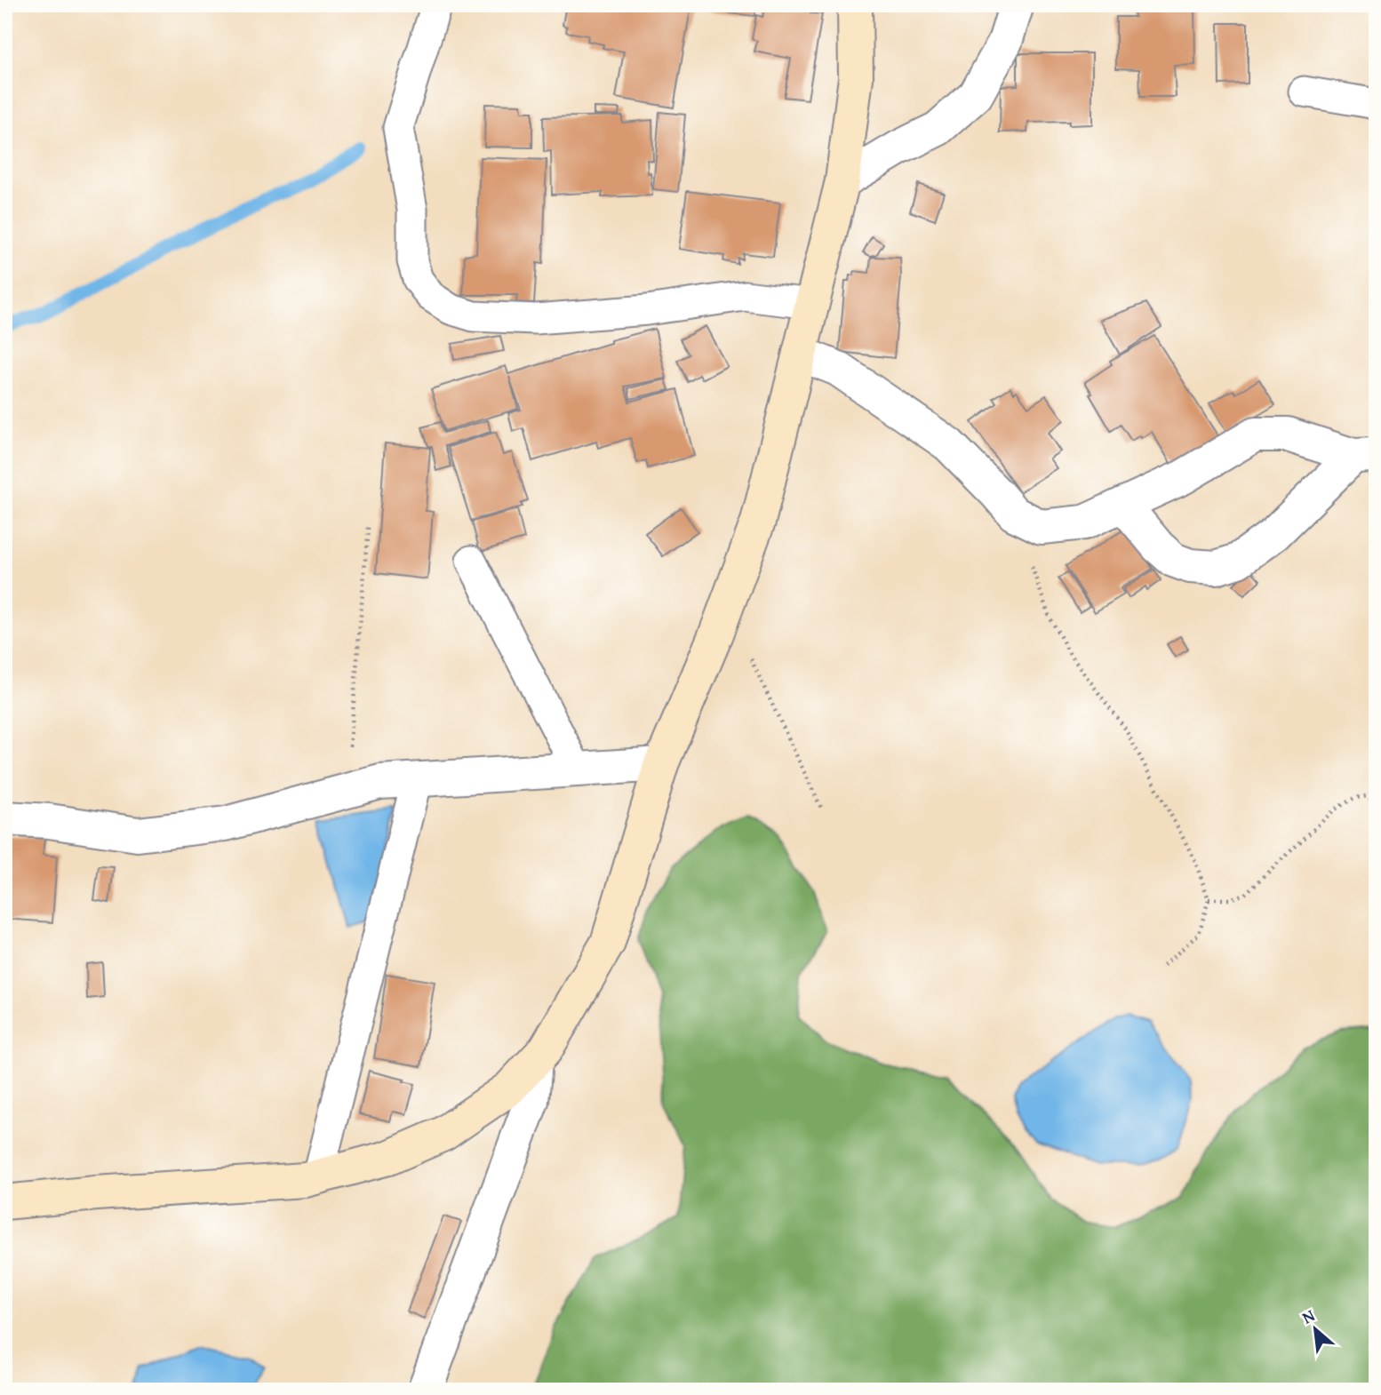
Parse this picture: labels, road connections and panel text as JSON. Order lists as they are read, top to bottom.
{
  "north": "top left"
}
